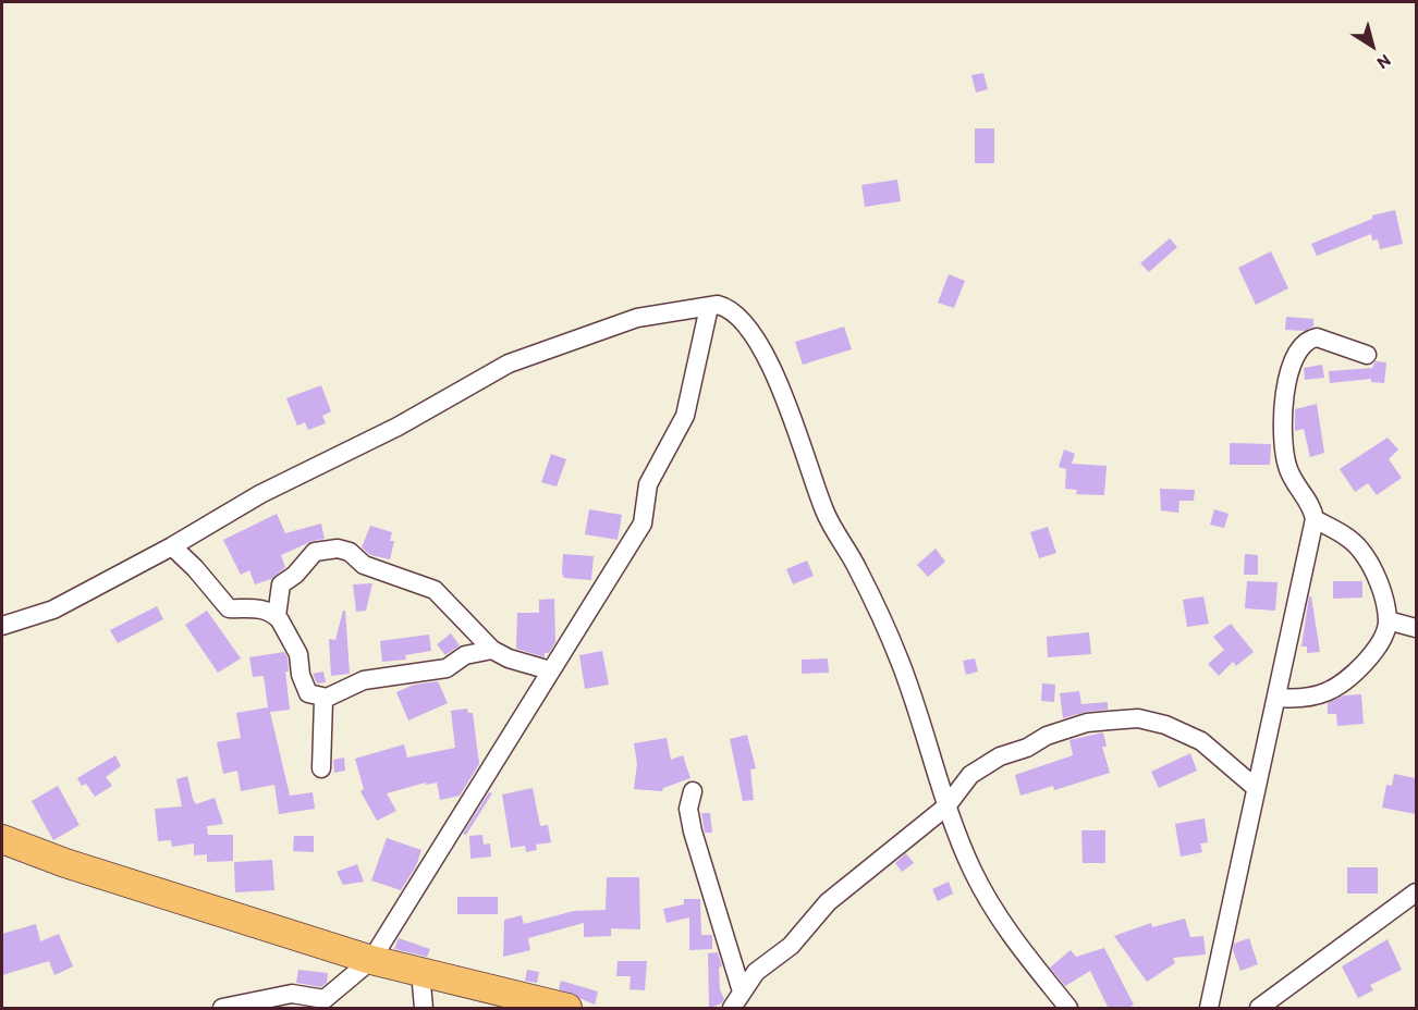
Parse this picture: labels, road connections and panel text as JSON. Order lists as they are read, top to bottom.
{
  "north": "bottom right"
}
